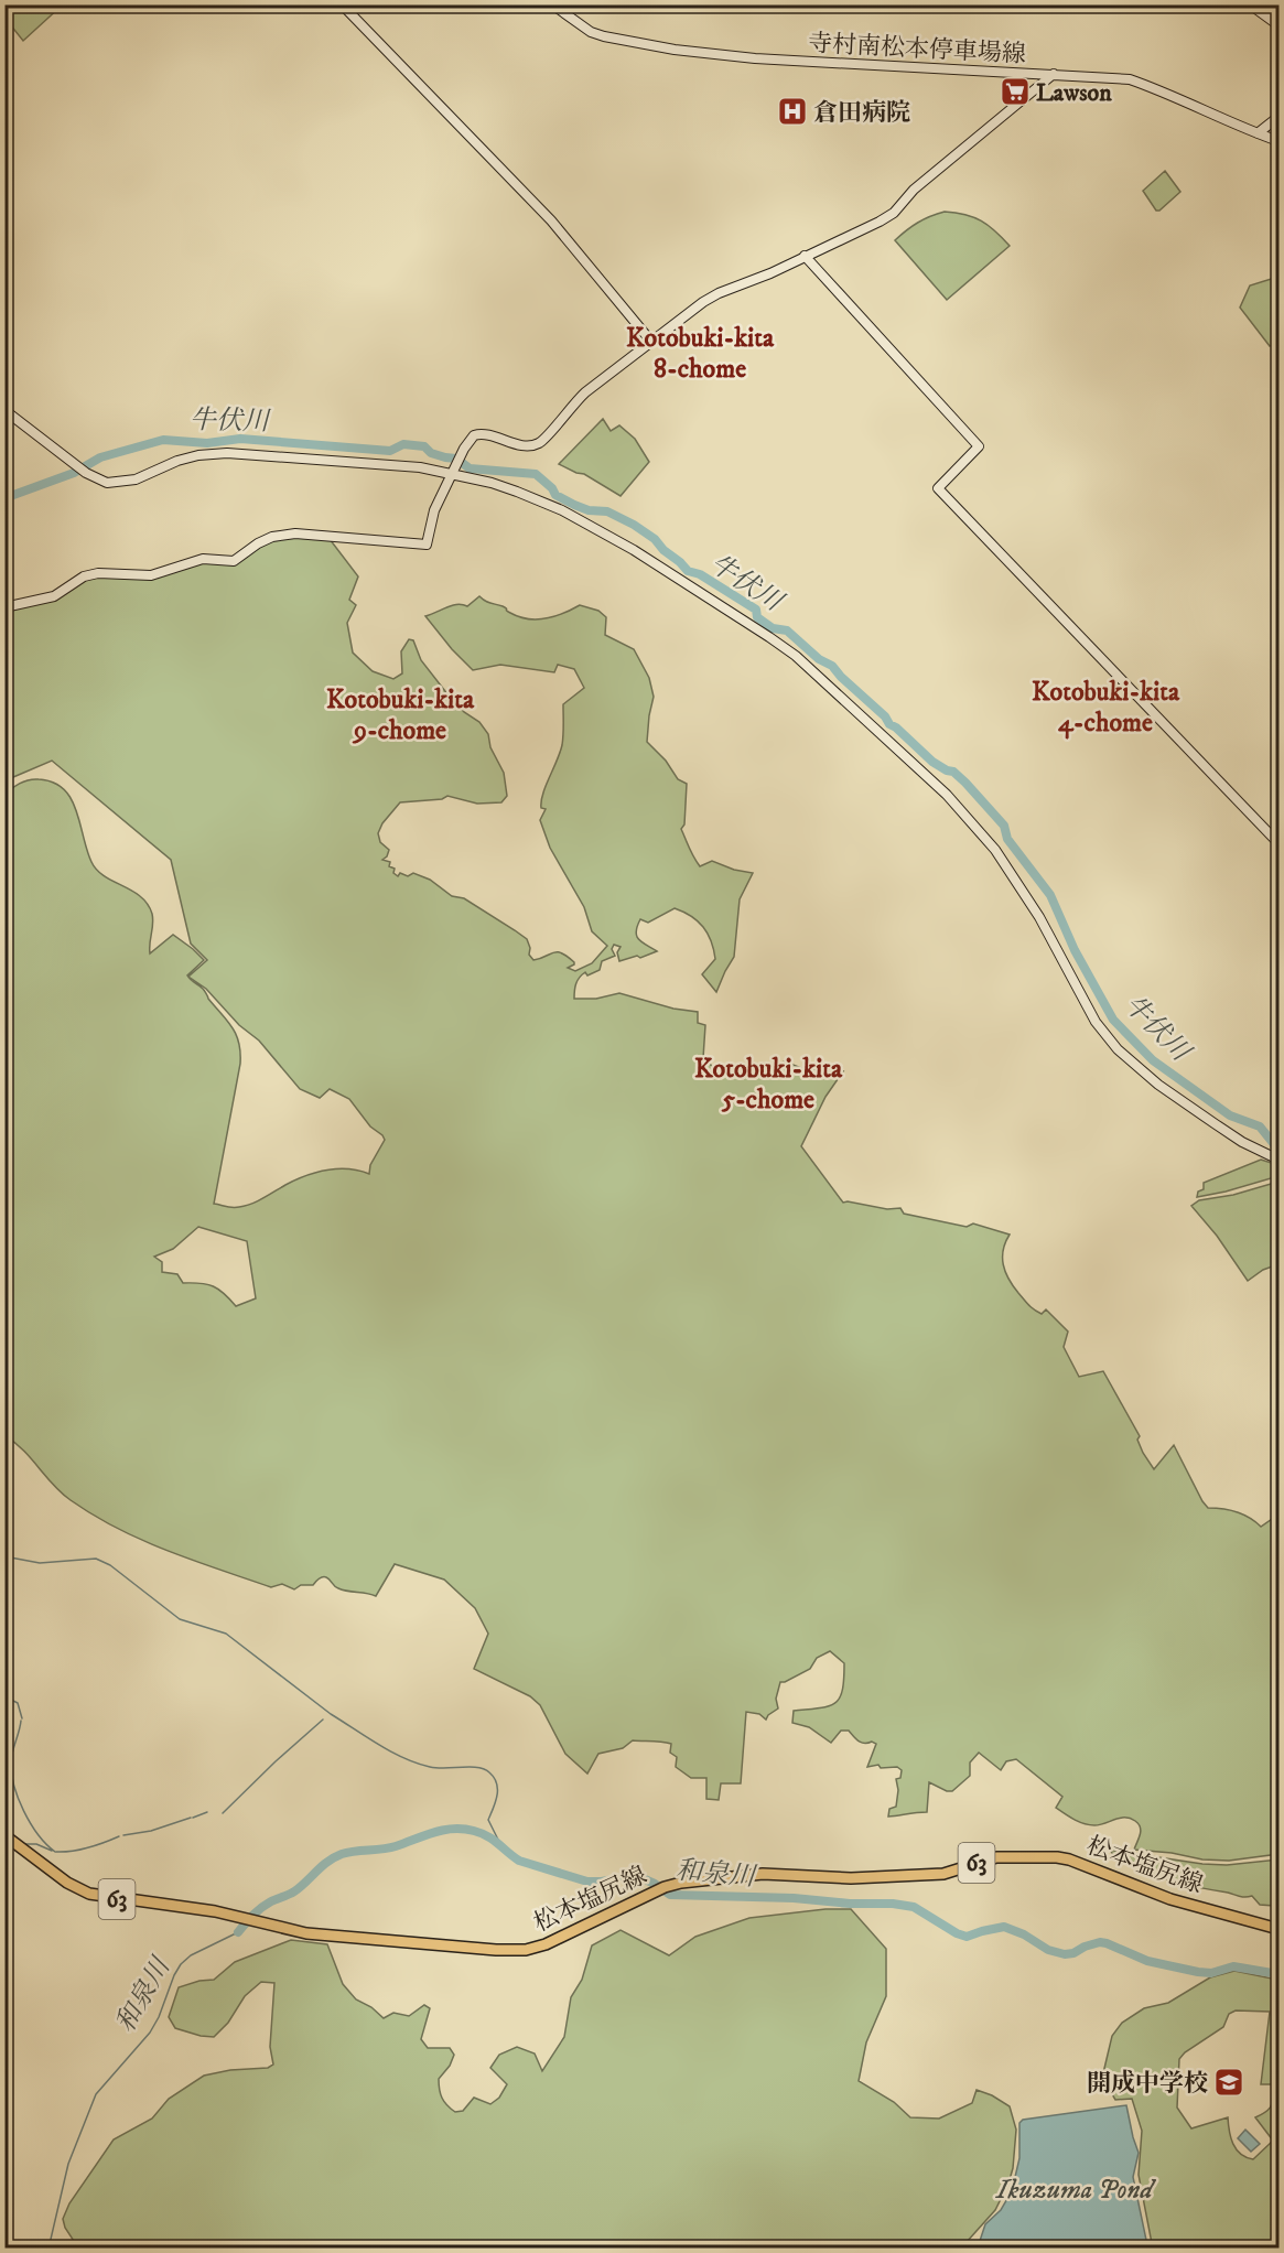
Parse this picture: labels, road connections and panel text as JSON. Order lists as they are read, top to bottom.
{
  "streets": {
    "main road": ["63", "松本塩尻線"],
    "street": ["寺村南松本停車場線"]
  },
  "districts": [
    "Kotobuki-kita 8-chome",
    "Kotobuki-kita 4-chome",
    "Kotobuki-kita 9-chome",
    "Kotobuki-kita 5-chome"
  ],
  "water": ["牛伏川", "和泉川", "Ikuzuma Pond"],
  "places": {
    "supermarket": ["Lawson"],
    "hospital": ["倉田病院"],
    "school or university": ["開成中学校"]
  }
}
